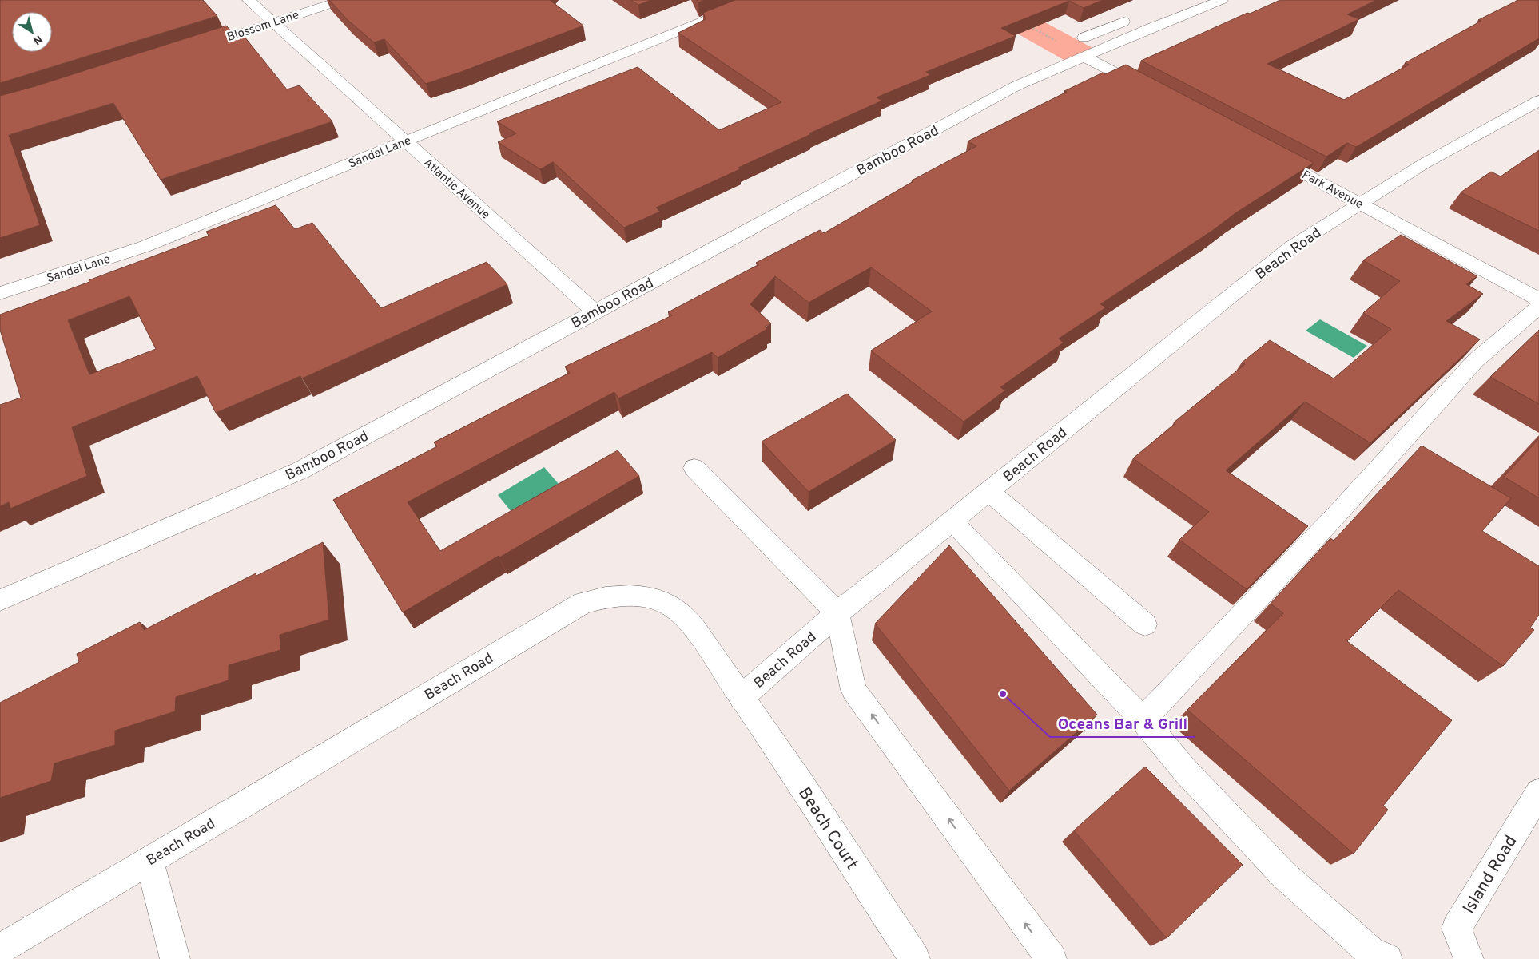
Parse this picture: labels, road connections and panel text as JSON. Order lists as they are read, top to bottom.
{
  "streets": {
    "street": [
      "Blossom Lane",
      "Bamboo Road",
      "Sandal Lane",
      "Atlantic Avenue",
      "Park Avenue",
      "Beach Road",
      "Beach Court",
      "Island Road"
    ]
  },
  "crossings": [
    ["Blossom Lane", "Atlantic Avenue"],
    ["Bamboo Road", "Atlantic Avenue"],
    ["Sandal Lane", "Atlantic Avenue"],
    ["Park Avenue", "Beach Road"],
    ["Beach Road", "Beach Court"]
  ],
  "places": ["Oceans Bar & Grill"],
  "north": "bottom right"
}
